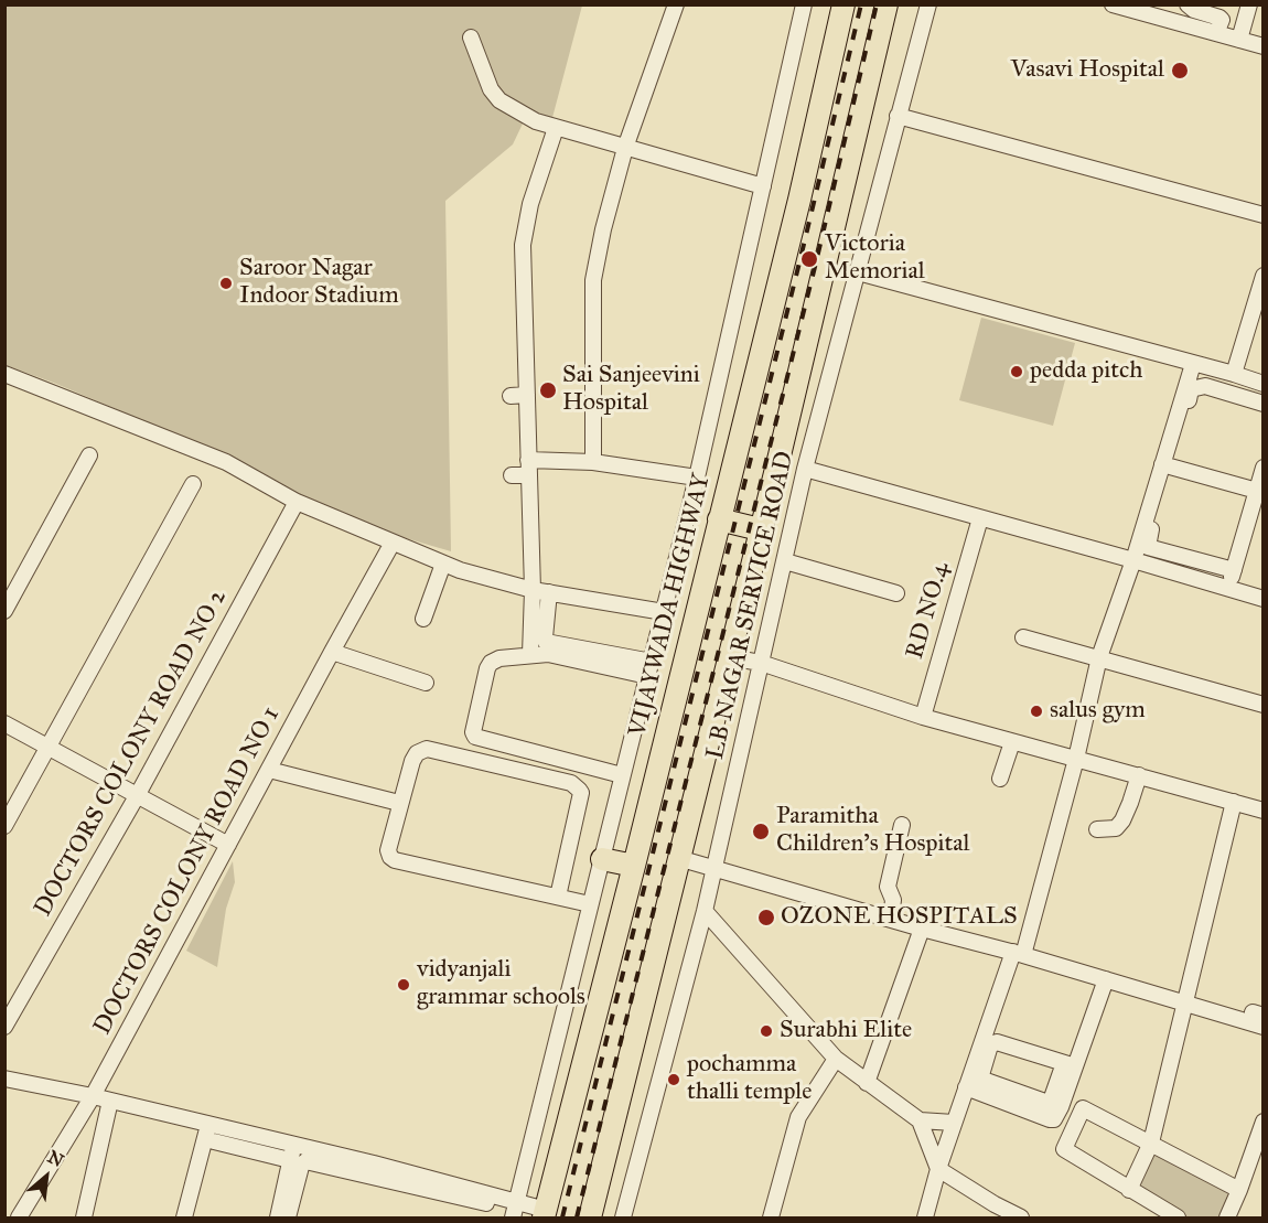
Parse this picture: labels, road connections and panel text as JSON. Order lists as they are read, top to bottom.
{
  "streets": {
    "highway": ["VIJAYWADA HIGHWAY"],
    "street": [
      "LB NAGAR SERVICE ROAD",
      "RD NO.4",
      "DOCTORS COLONY ROAD NO 2",
      "DOCTORS COLONY ROAD NO 1"
    ]
  },
  "places": [
    "Vasavi Hospital",
    "Victoria Memorial",
    "Saroor Nagar Indoor Stadium",
    "pedda pitch",
    "Sai Sanjeevini Hospital",
    "salus gym",
    "Paramitha Children's Hospital",
    "OZONE HOSPITALS",
    "vidyanjali grammar schools",
    "Surabhi Elite",
    "pochamma thalli temple"
  ],
  "north": "top right"
}
